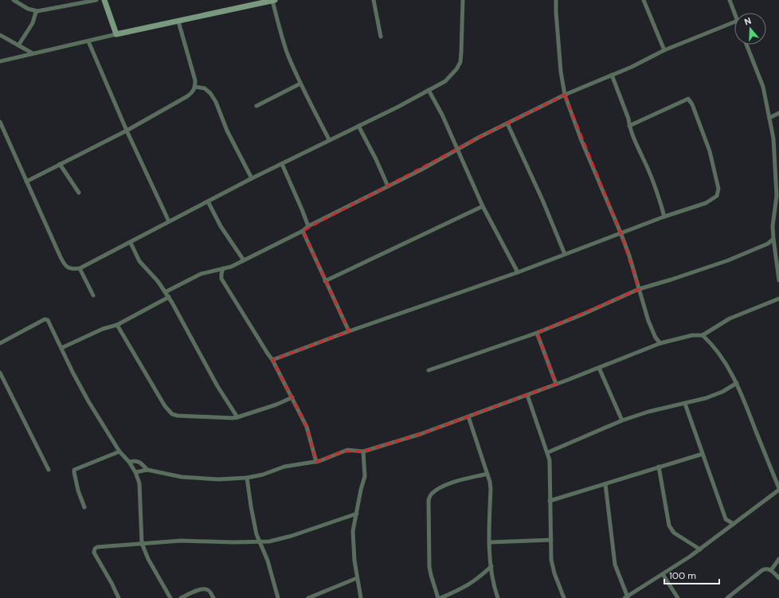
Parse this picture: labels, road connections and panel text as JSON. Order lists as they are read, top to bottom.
{
  "scale_bar": "100 m",
  "north": "top"
}
